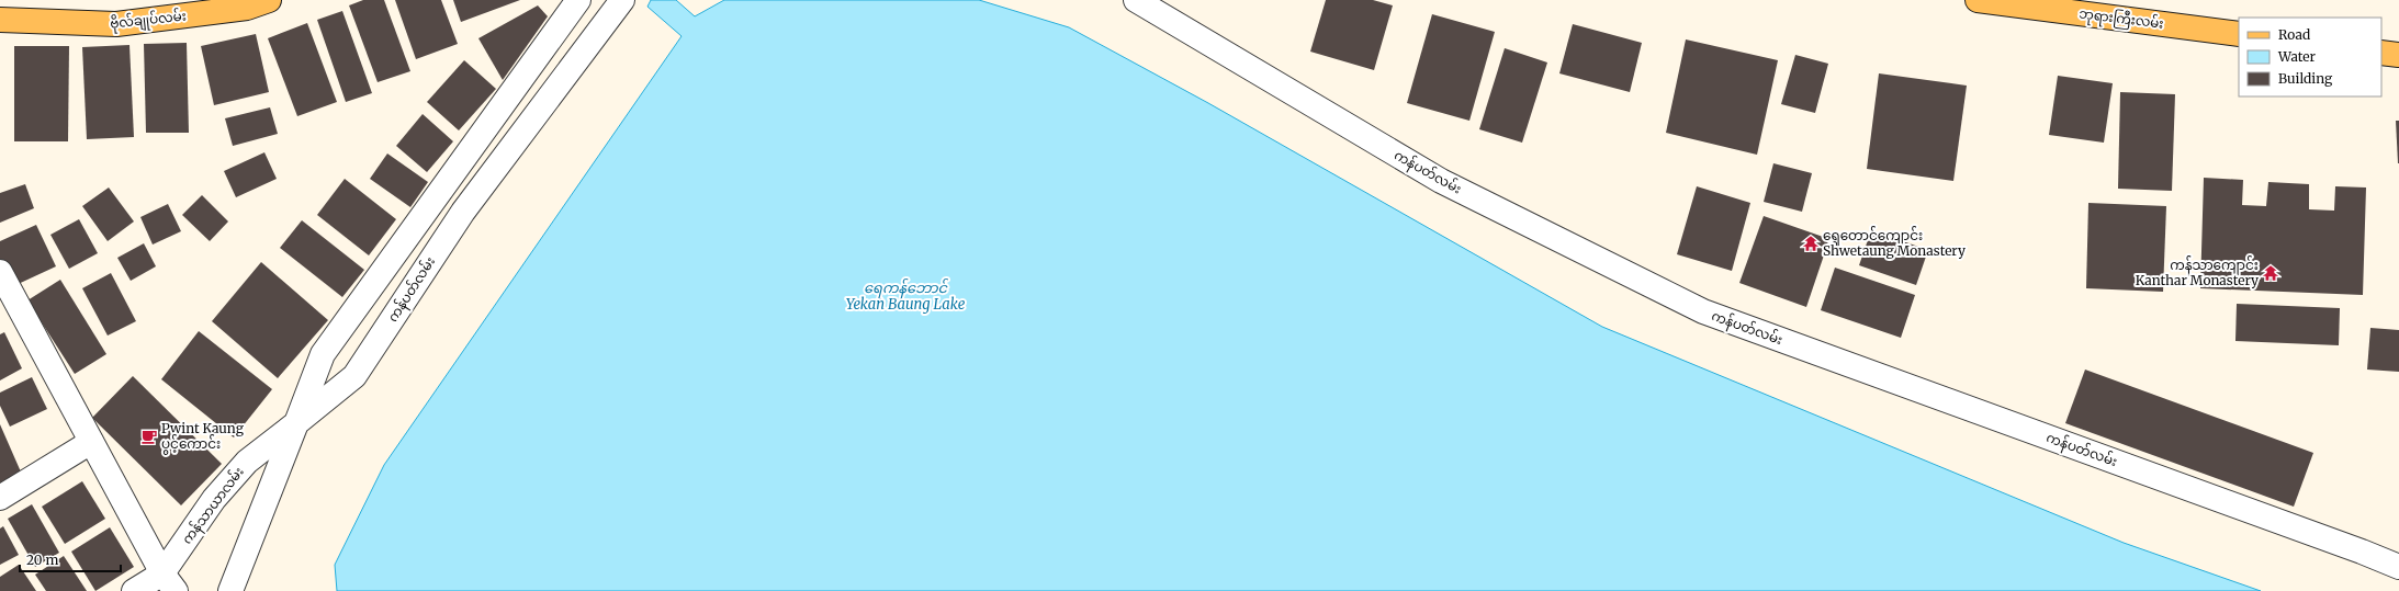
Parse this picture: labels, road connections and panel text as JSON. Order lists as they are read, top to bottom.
{
  "streets": {
    "main road": ["ဘုရားကြီးလမ်း", "ဗိုလ်ချုပ်လမ်း"],
    "street": ["ကန်ပတ်လမ်း", "ကန်သာယာလမ်း"]
  },
  "crossings": [
    ["ကန်ပတ်လမ်း", "ကန်သာယာလမ်း"]
  ],
  "water": ["ရေကန်ဘောင် Yekan Baung Lake"],
  "places": {
    "temple": ["ရွှေတောင်ကျောင်း Shwetaung Monastery", "ကန်သာကျောင်း Kanthar Monastery"],
    "cafe": ["Pwint Kaung ပွင့်ကောင်း"]
  },
  "legend": ["Road", "Water", "Building"],
  "scale_bar": "20 m"
}
